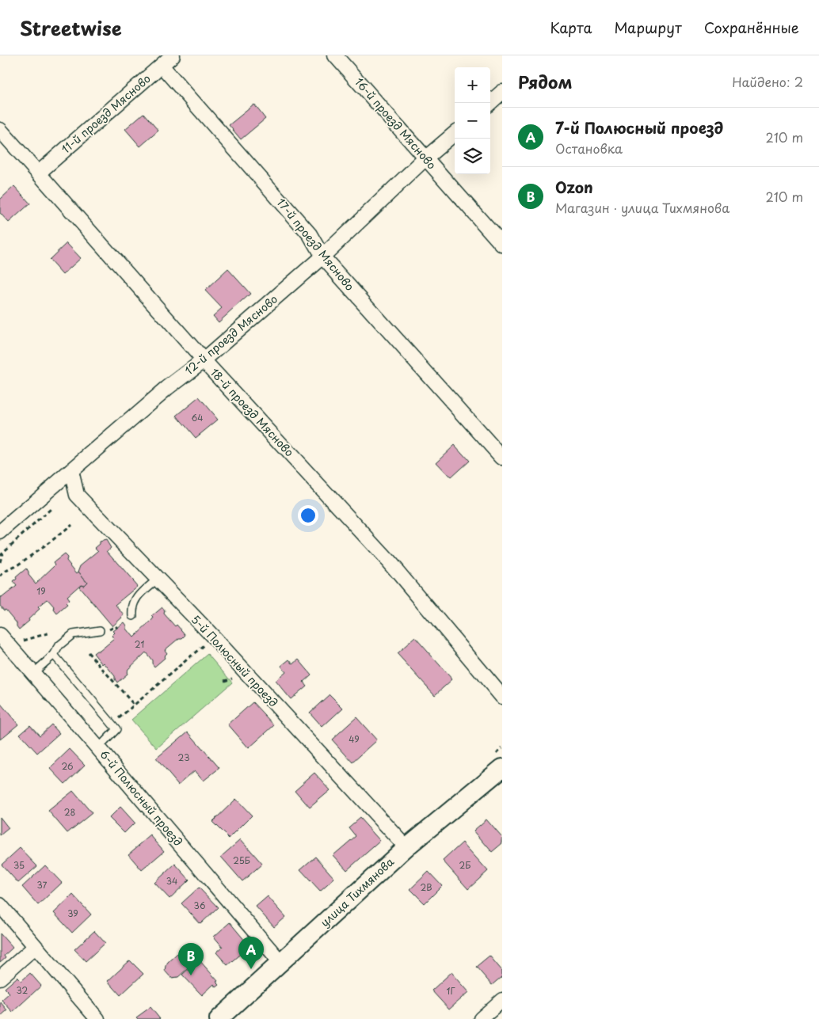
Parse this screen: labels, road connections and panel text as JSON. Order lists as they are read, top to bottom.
{
  "streets": {
    "street": [
      "11-й проезд Мясново",
      "16-й проезд Мясново",
      "17-й проезд Мясново",
      "12-й проезд Мясново",
      "18-й проезд Мясново",
      "5-й Полюсный проезд",
      "6-й Полюсный проезд",
      "улица Тихмянова"
    ]
  },
  "crossings": [
    ["11-й проезд Мясново", "17-й проезд Мясново"],
    ["11-й проезд Мясново", "18-й проезд Мясново"],
    ["16-й проезд Мясново", "12-й проезд Мясново"],
    ["17-й проезд Мясново", "12-й проезд Мясново"],
    ["12-й проезд Мясново", "18-й проезд Мясново"],
    ["12-й проезд Мясново", "5-й Полюсный проезд"],
    ["5-й Полюсный проезд", "улица Тихмянова"],
    ["6-й Полюсный проезд", "улица Тихмянова"]
  ],
  "house_numbers": [
    "64",
    "19",
    "21",
    "49",
    "23",
    "26",
    "28",
    "25Б",
    "35",
    "2Б",
    "34",
    "37",
    "2В",
    "36",
    "39",
    "32",
    "1Г"
  ],
  "page": {
    "header": "Streetwise",
    "nav": ["Карта", "Маршрут", "Сохранённые"],
    "heading": ["Рядом", "Найдено: 2"],
    "map_buttons": ["+", "−"],
    "list": [
      {
        "mark": "A",
        "name": "7-й Полюсный проезд",
        "note": "Остановка",
        "value": "210 m"
      },
      {
        "mark": "B",
        "name": "Ozon",
        "note": "Магазин · улица Тихмянова",
        "value": "210 m"
      }
    ],
    "pins": ["A", "B"]
  }
}
